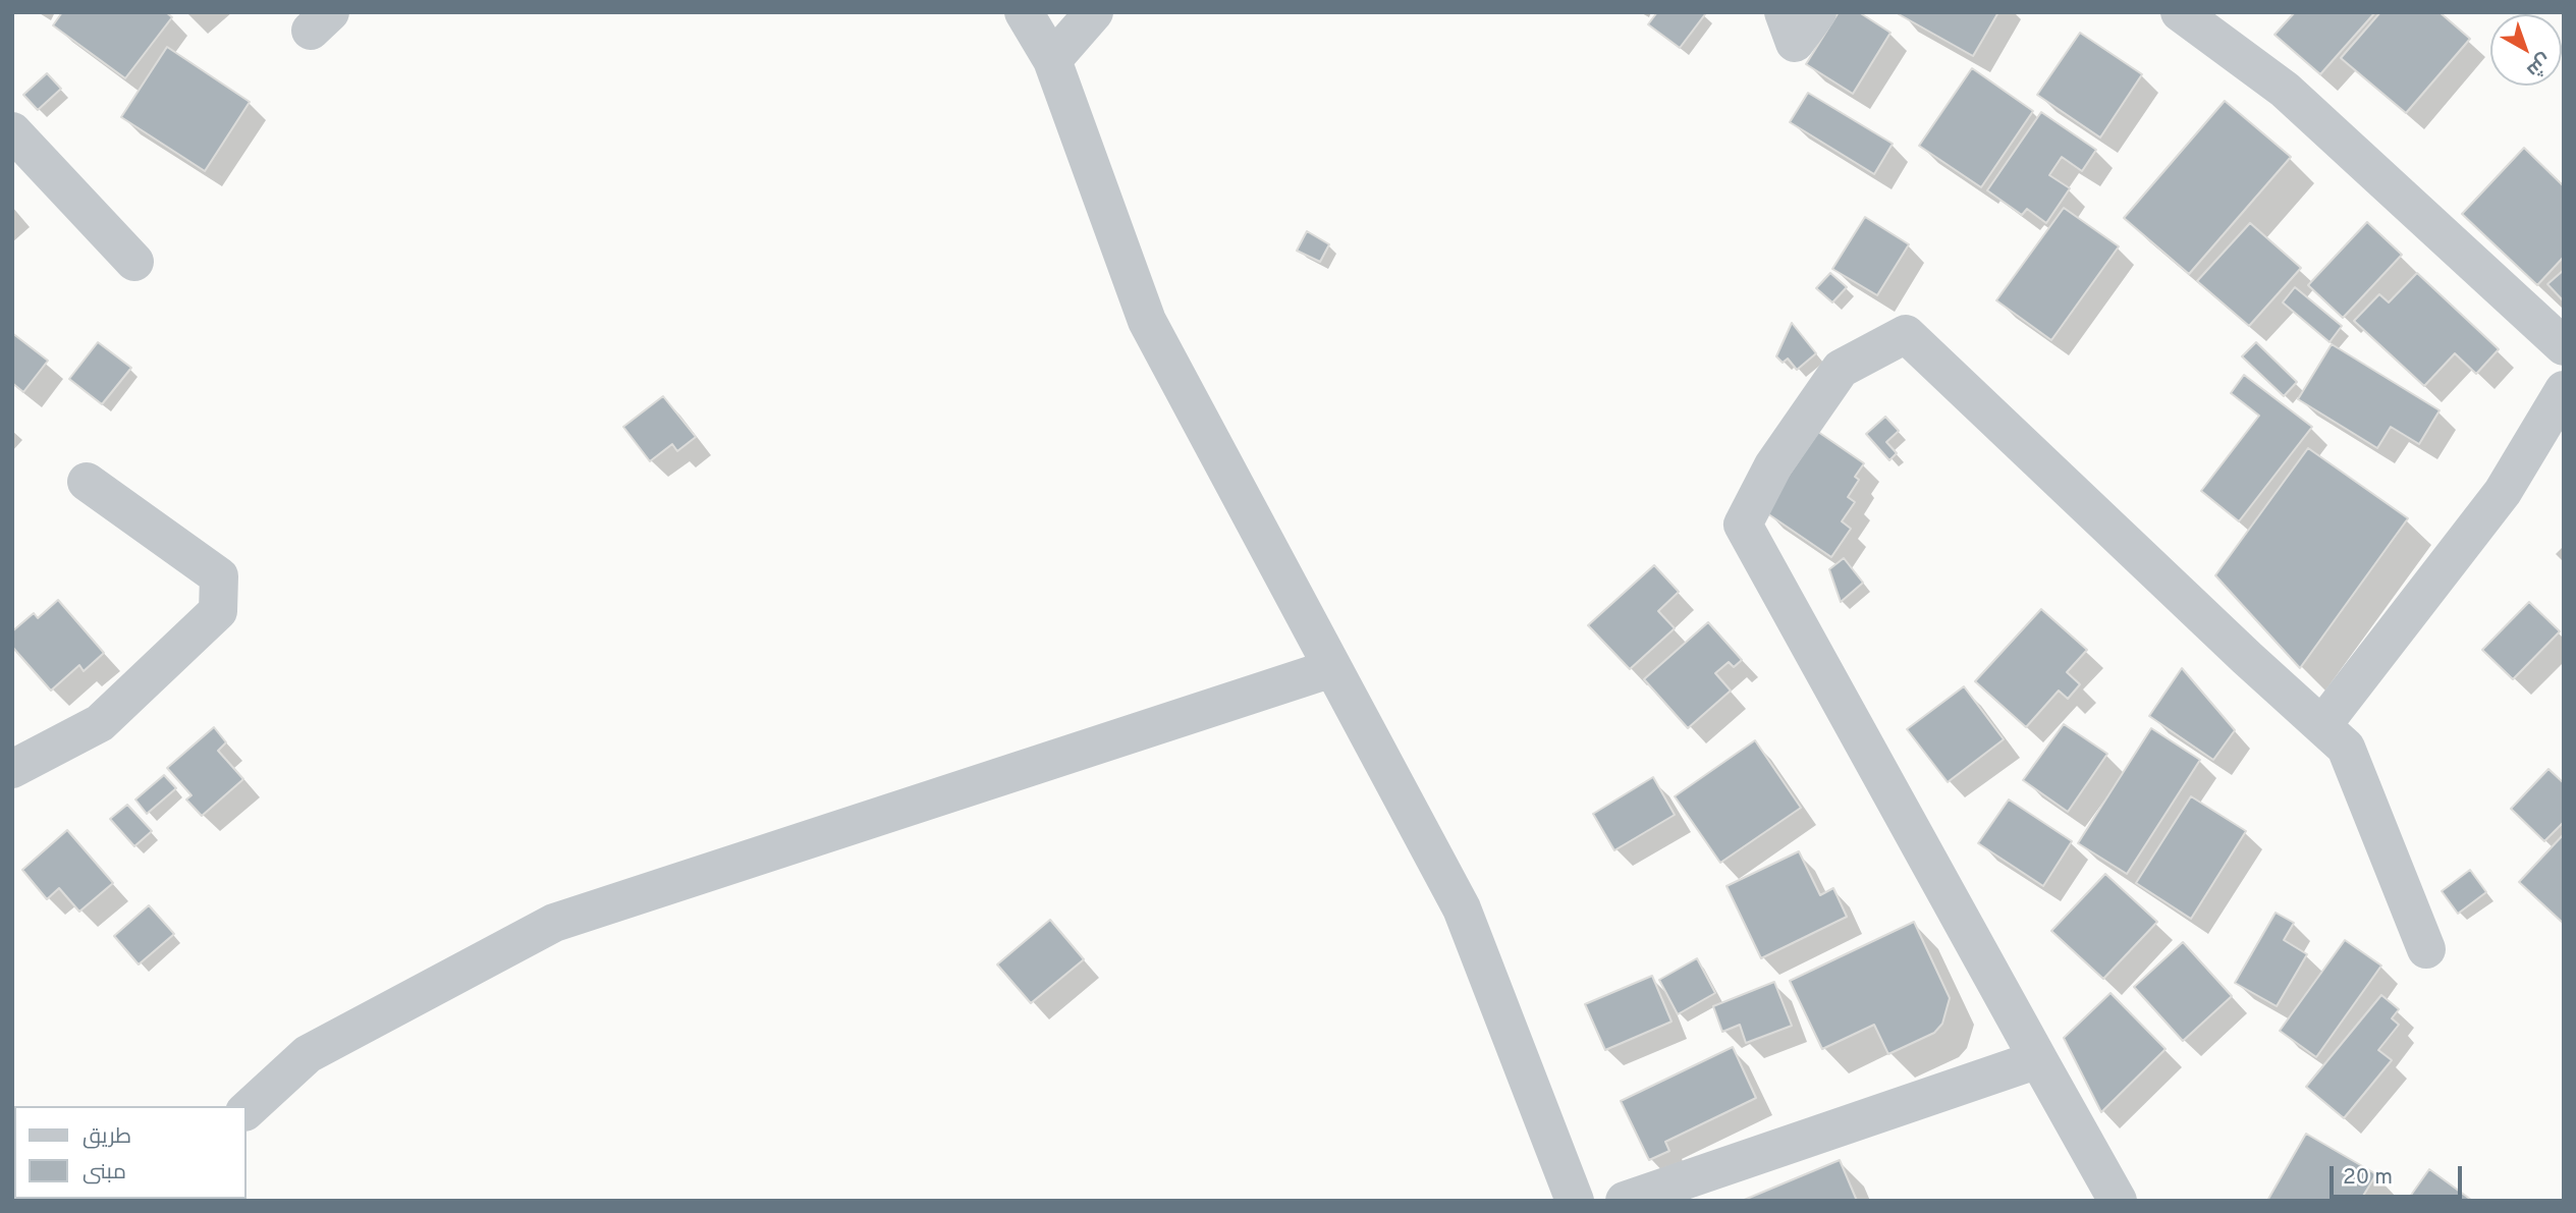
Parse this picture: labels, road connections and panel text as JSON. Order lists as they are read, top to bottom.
{
  "legend": ["طريق", "مبنى"],
  "scale_bar": "20 m",
  "north": "bottom right"
}
